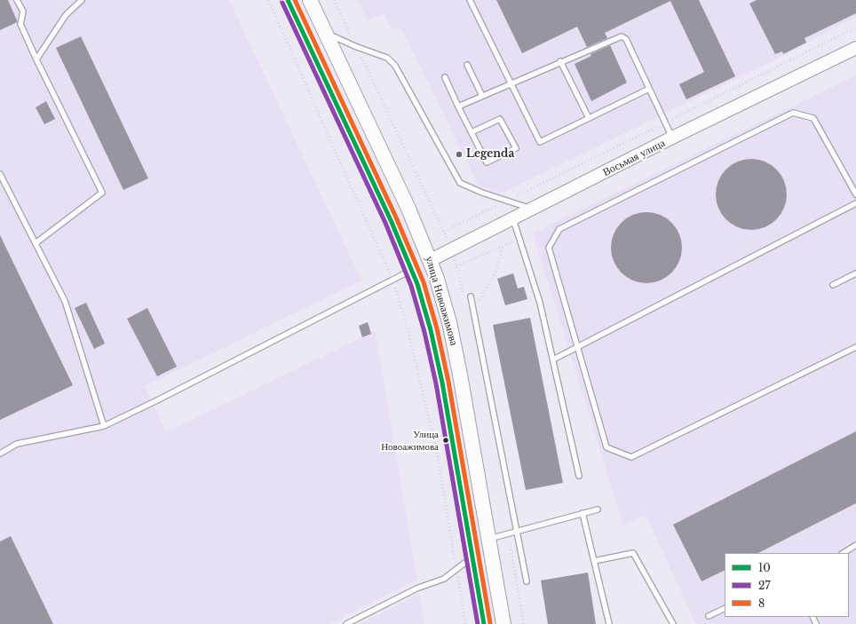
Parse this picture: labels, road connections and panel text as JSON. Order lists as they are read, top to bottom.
{
  "streets": {
    "main road": ["Восьмая улица", "улица Новоажимова"]
  },
  "crossings": [
    ["Восьмая улица", "улица Новоажимова"]
  ],
  "places": ["Legenda", "Улица Новоажимова"],
  "lines": ["transit line 10", "transit line 8", "transit line 27"],
  "legend": ["10", "27", "8"]
}
